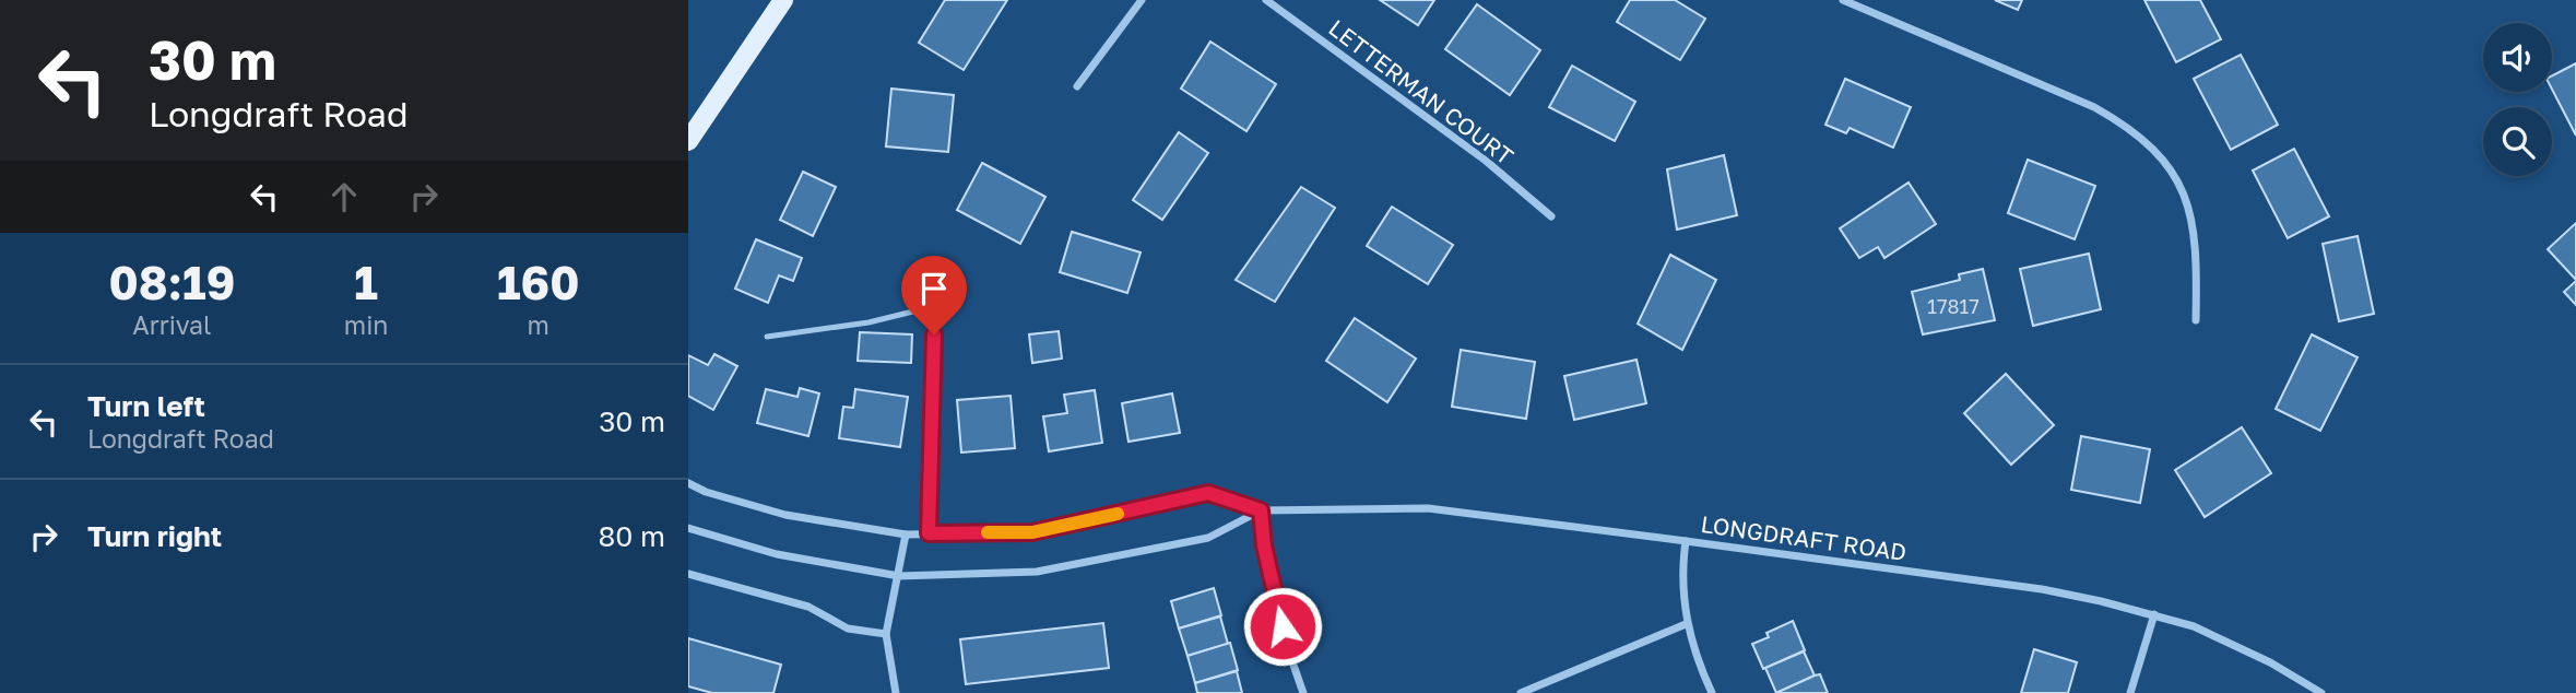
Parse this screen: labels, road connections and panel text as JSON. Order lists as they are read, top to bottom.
{
  "streets": {
    "street": ["LETTERMAN COURT", "LONGDRAFT ROAD"]
  },
  "house_numbers": ["17817"],
  "page": {
    "turn": ["30 m", "Longdraft Road"],
    "eta": [
      "08:19",
      "Arrival",
      "1",
      "min",
      "160",
      "m"
    ],
    "list": [
      {
        "name": "Turn left",
        "note": "Longdraft Road",
        "value": "30 m"
      },
      {
        "name": "Turn right",
        "value": "80 m"
      }
    ]
  }
}
